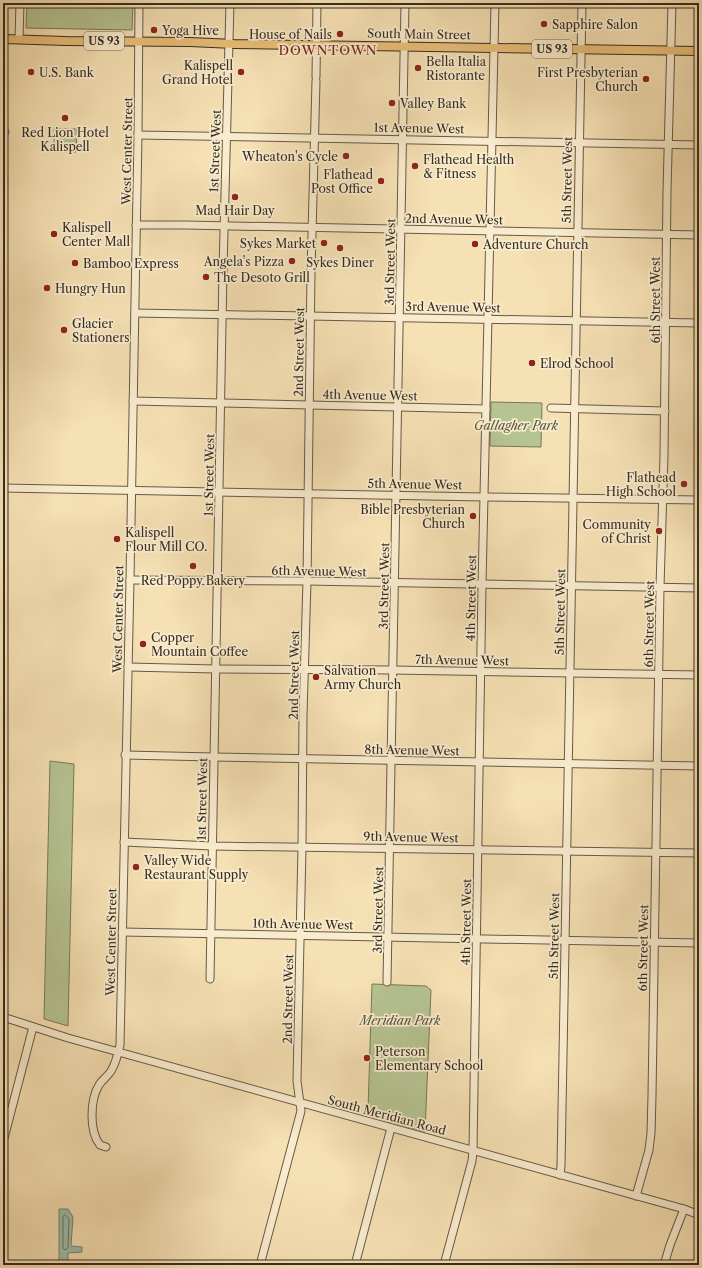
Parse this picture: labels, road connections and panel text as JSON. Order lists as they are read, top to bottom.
{
  "streets": {
    "main road": ["South Main Street", "US 93"],
    "street": [
      "1st Avenue West",
      "West Center Street",
      "1st Street West",
      "5th Street West",
      "2nd Avenue West",
      "3rd Street West",
      "6th Street West",
      "3rd Avenue West",
      "2nd Street West",
      "4th Avenue West",
      "5th Avenue West",
      "6th Avenue West",
      "4th Street West",
      "7th Avenue West",
      "8th Avenue West",
      "9th Avenue West",
      "10th Avenue West",
      "South Meridian Road"
    ]
  },
  "crossings": [
    ["South Main Street", "US 93"],
    ["South Main Street", "West Center Street"],
    ["South Main Street", "1st Street West"],
    ["South Main Street", "5th Street West"],
    ["South Main Street", "3rd Street West"],
    ["South Main Street", "6th Street West"],
    ["South Main Street", "2nd Street West"],
    ["South Main Street", "4th Street West"],
    ["US 93", "West Center Street"],
    ["1st Avenue West", "West Center Street"],
    ["1st Avenue West", "1st Street West"],
    ["1st Avenue West", "5th Street West"],
    ["1st Avenue West", "3rd Street West"],
    ["1st Avenue West", "6th Street West"],
    ["1st Avenue West", "2nd Street West"],
    ["1st Avenue West", "4th Street West"],
    ["West Center Street", "2nd Avenue West"],
    ["West Center Street", "3rd Avenue West"],
    ["West Center Street", "4th Avenue West"],
    ["West Center Street", "5th Avenue West"],
    ["West Center Street", "6th Avenue West"],
    ["West Center Street", "7th Avenue West"],
    ["West Center Street", "8th Avenue West"],
    ["West Center Street", "9th Avenue West"],
    ["West Center Street", "10th Avenue West"],
    ["West Center Street", "South Meridian Road"],
    ["1st Street West", "2nd Avenue West"],
    ["1st Street West", "3rd Avenue West"],
    ["1st Street West", "4th Avenue West"],
    ["1st Street West", "5th Avenue West"],
    ["1st Street West", "6th Avenue West"],
    ["1st Street West", "7th Avenue West"],
    ["1st Street West", "8th Avenue West"],
    ["1st Street West", "9th Avenue West"],
    ["1st Street West", "10th Avenue West"],
    ["5th Street West", "2nd Avenue West"],
    ["5th Street West", "3rd Avenue West"],
    ["5th Street West", "5th Avenue West"],
    ["5th Street West", "6th Avenue West"],
    ["5th Street West", "7th Avenue West"],
    ["5th Street West", "8th Avenue West"],
    ["5th Street West", "9th Avenue West"],
    ["5th Street West", "10th Avenue West"],
    ["5th Street West", "South Meridian Road"],
    ["2nd Avenue West", "3rd Street West"],
    ["2nd Avenue West", "6th Street West"],
    ["2nd Avenue West", "2nd Street West"],
    ["2nd Avenue West", "4th Street West"],
    ["3rd Street West", "3rd Avenue West"],
    ["3rd Street West", "4th Avenue West"],
    ["3rd Street West", "5th Avenue West"],
    ["3rd Street West", "6th Avenue West"],
    ["3rd Street West", "7th Avenue West"],
    ["3rd Street West", "8th Avenue West"],
    ["3rd Street West", "9th Avenue West"],
    ["3rd Street West", "10th Avenue West"],
    ["6th Street West", "3rd Avenue West"],
    ["6th Street West", "5th Avenue West"],
    ["6th Street West", "6th Avenue West"],
    ["6th Street West", "7th Avenue West"],
    ["6th Street West", "8th Avenue West"],
    ["6th Street West", "9th Avenue West"],
    ["6th Street West", "10th Avenue West"],
    ["6th Street West", "South Meridian Road"],
    ["3rd Avenue West", "2nd Street West"],
    ["3rd Avenue West", "4th Street West"],
    ["2nd Street West", "4th Avenue West"],
    ["2nd Street West", "5th Avenue West"],
    ["2nd Street West", "6th Avenue West"],
    ["2nd Street West", "7th Avenue West"],
    ["2nd Street West", "8th Avenue West"],
    ["2nd Street West", "9th Avenue West"],
    ["2nd Street West", "10th Avenue West"],
    ["2nd Street West", "South Meridian Road"],
    ["4th Avenue West", "4th Street West"],
    ["5th Avenue West", "4th Street West"],
    ["6th Avenue West", "4th Street West"],
    ["4th Street West", "7th Avenue West"],
    ["4th Street West", "8th Avenue West"],
    ["4th Street West", "9th Avenue West"],
    ["4th Street West", "10th Avenue West"],
    ["4th Street West", "South Meridian Road"]
  ],
  "districts": ["DOWNTOWN"],
  "parks": ["Gallagher Park", "Meridian Park"],
  "places": [
    "Sapphire Salon",
    "Yoga Hive",
    "House of Nails",
    "Bella Italia Ristorante",
    "U.S. Bank",
    "Kalispell Grand Hotel",
    "First Presbyterian Church",
    "Valley Bank",
    "Red Lion Hotel Kalispell",
    "Wheaton's Cycle",
    "Flathead Health & Fitness",
    "Flathead Post Office",
    "Mad Hair Day",
    "Kalispell Center Mall",
    "Sykes Market",
    "Adventure Church",
    "Sykes Diner",
    "Angela's Pizza",
    "Bamboo Express",
    "The Desoto Grill",
    "Hungry Hun",
    "Glacier Stationers",
    "Elrod School",
    "Flathead High School",
    "Bible Presbyterian Church",
    "Community of Christ",
    "Kalispell Flour Mill CO.",
    "Red Poppy Bakery",
    "Copper Mountain Coffee",
    "Salvation Army Church",
    "Valley Wide Restaurant Supply",
    "Peterson Elementary School"
  ]
}
